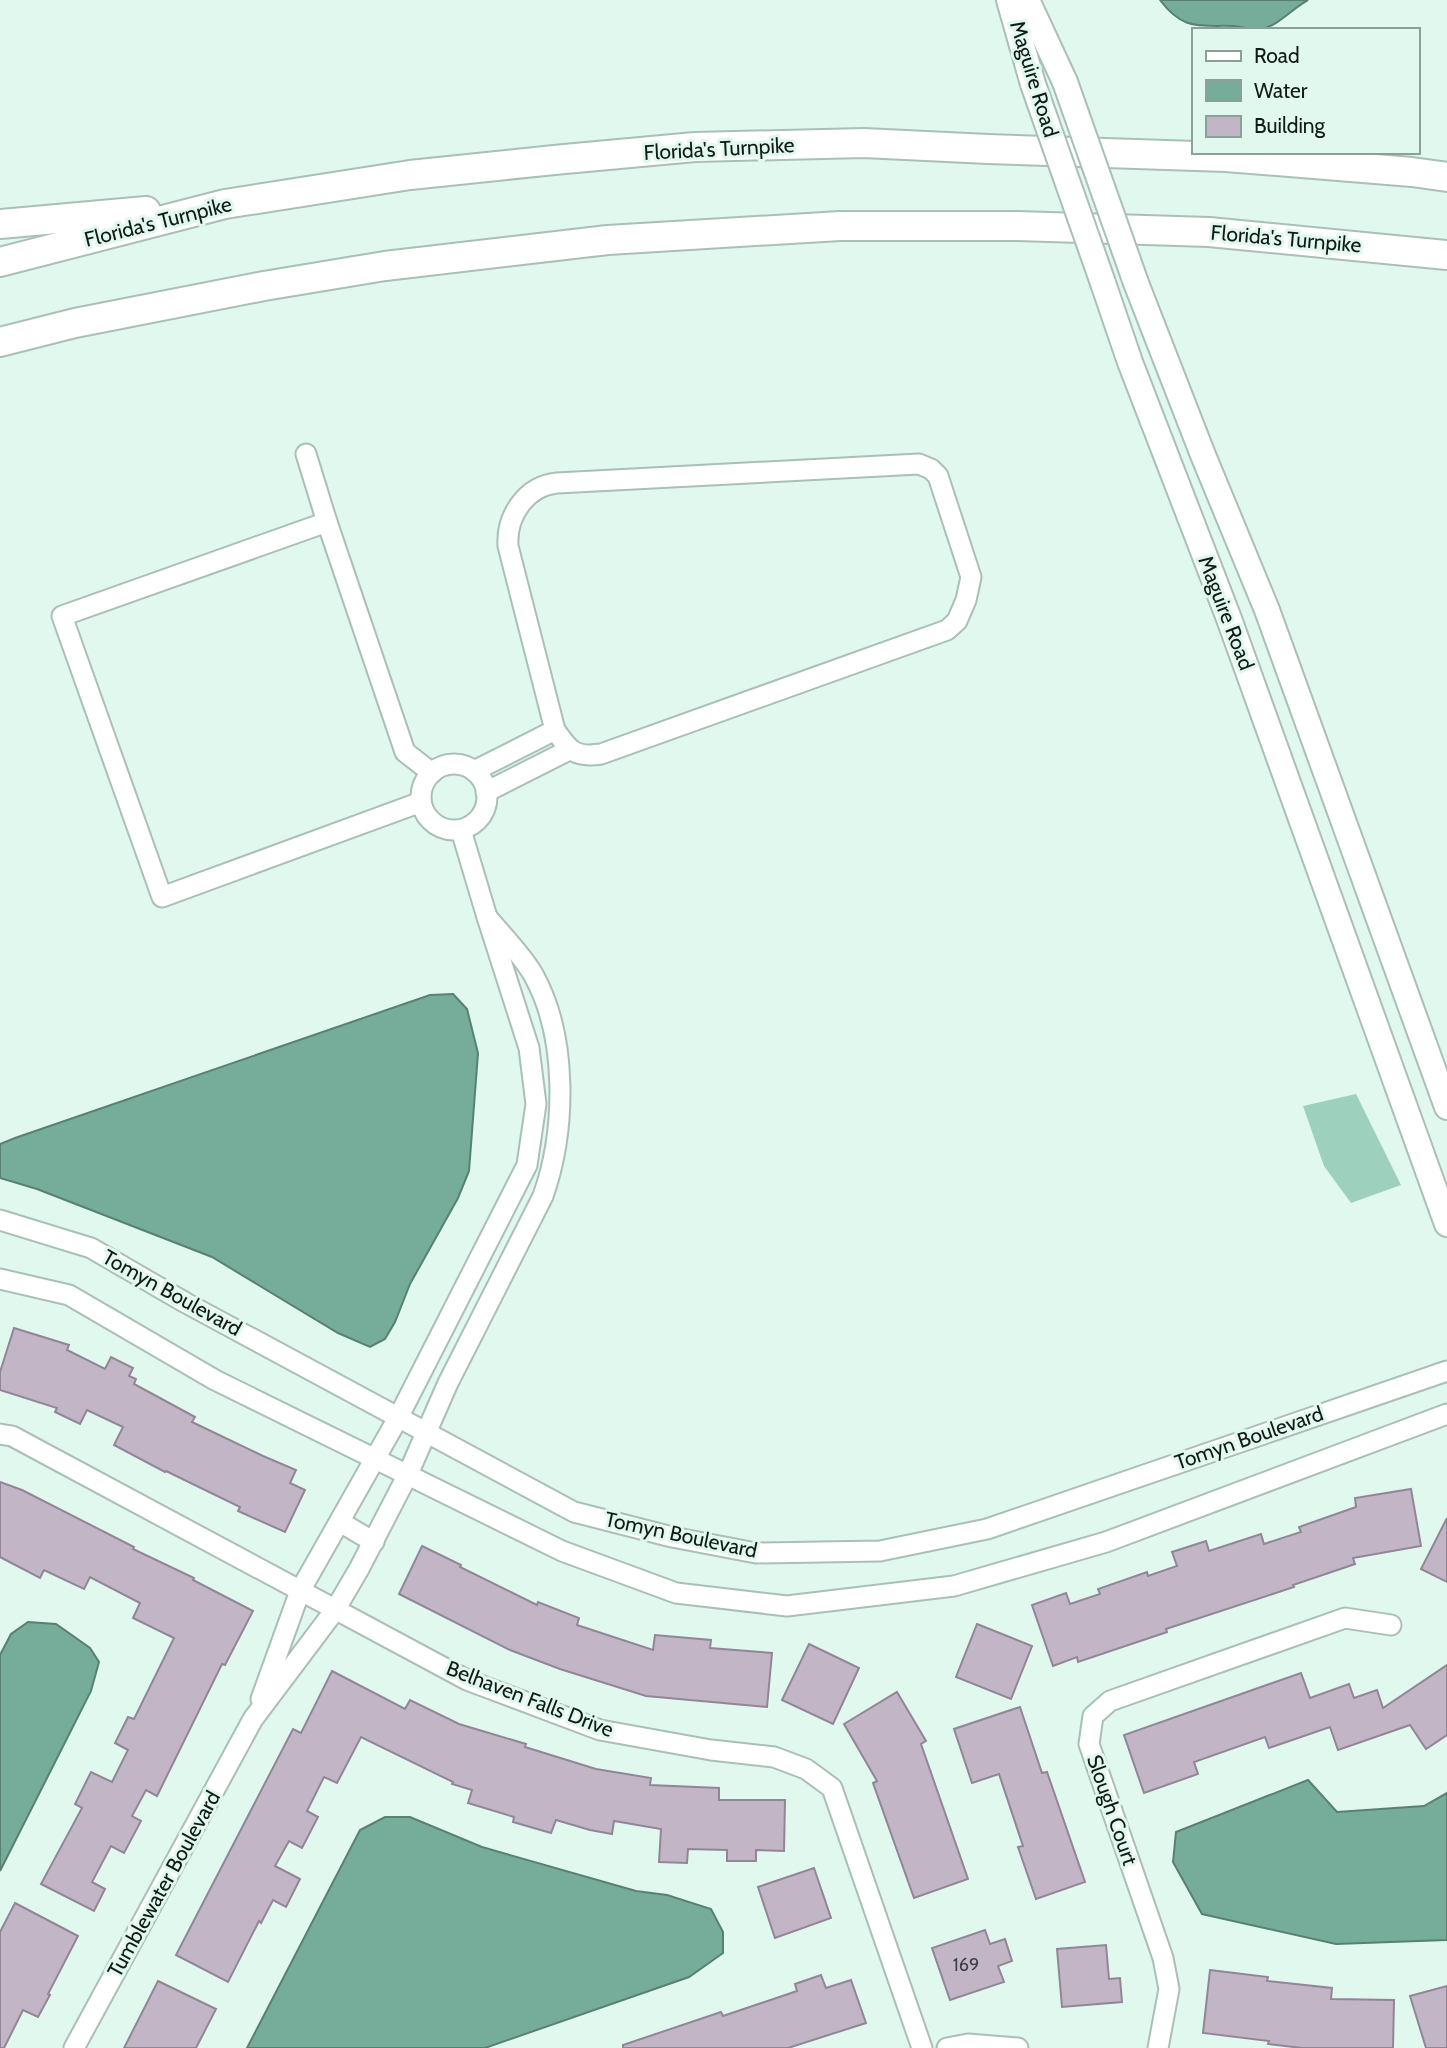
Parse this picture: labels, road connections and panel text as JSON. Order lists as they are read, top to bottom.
{
  "streets": {
    "highway": ["Florida's Turnpike"],
    "main road": ["Maguire Road"],
    "street": [
      "Tomyn Boulevard",
      "Belhaven Falls Drive",
      "Slough Court",
      "Tumblewater Boulevard"
    ]
  },
  "crossings": [
    ["Tomyn Boulevard", "Tumblewater Boulevard"],
    ["Belhaven Falls Drive", "Tumblewater Boulevard"]
  ],
  "house_numbers": ["169"],
  "legend": ["Road", "Water", "Building"]
}
